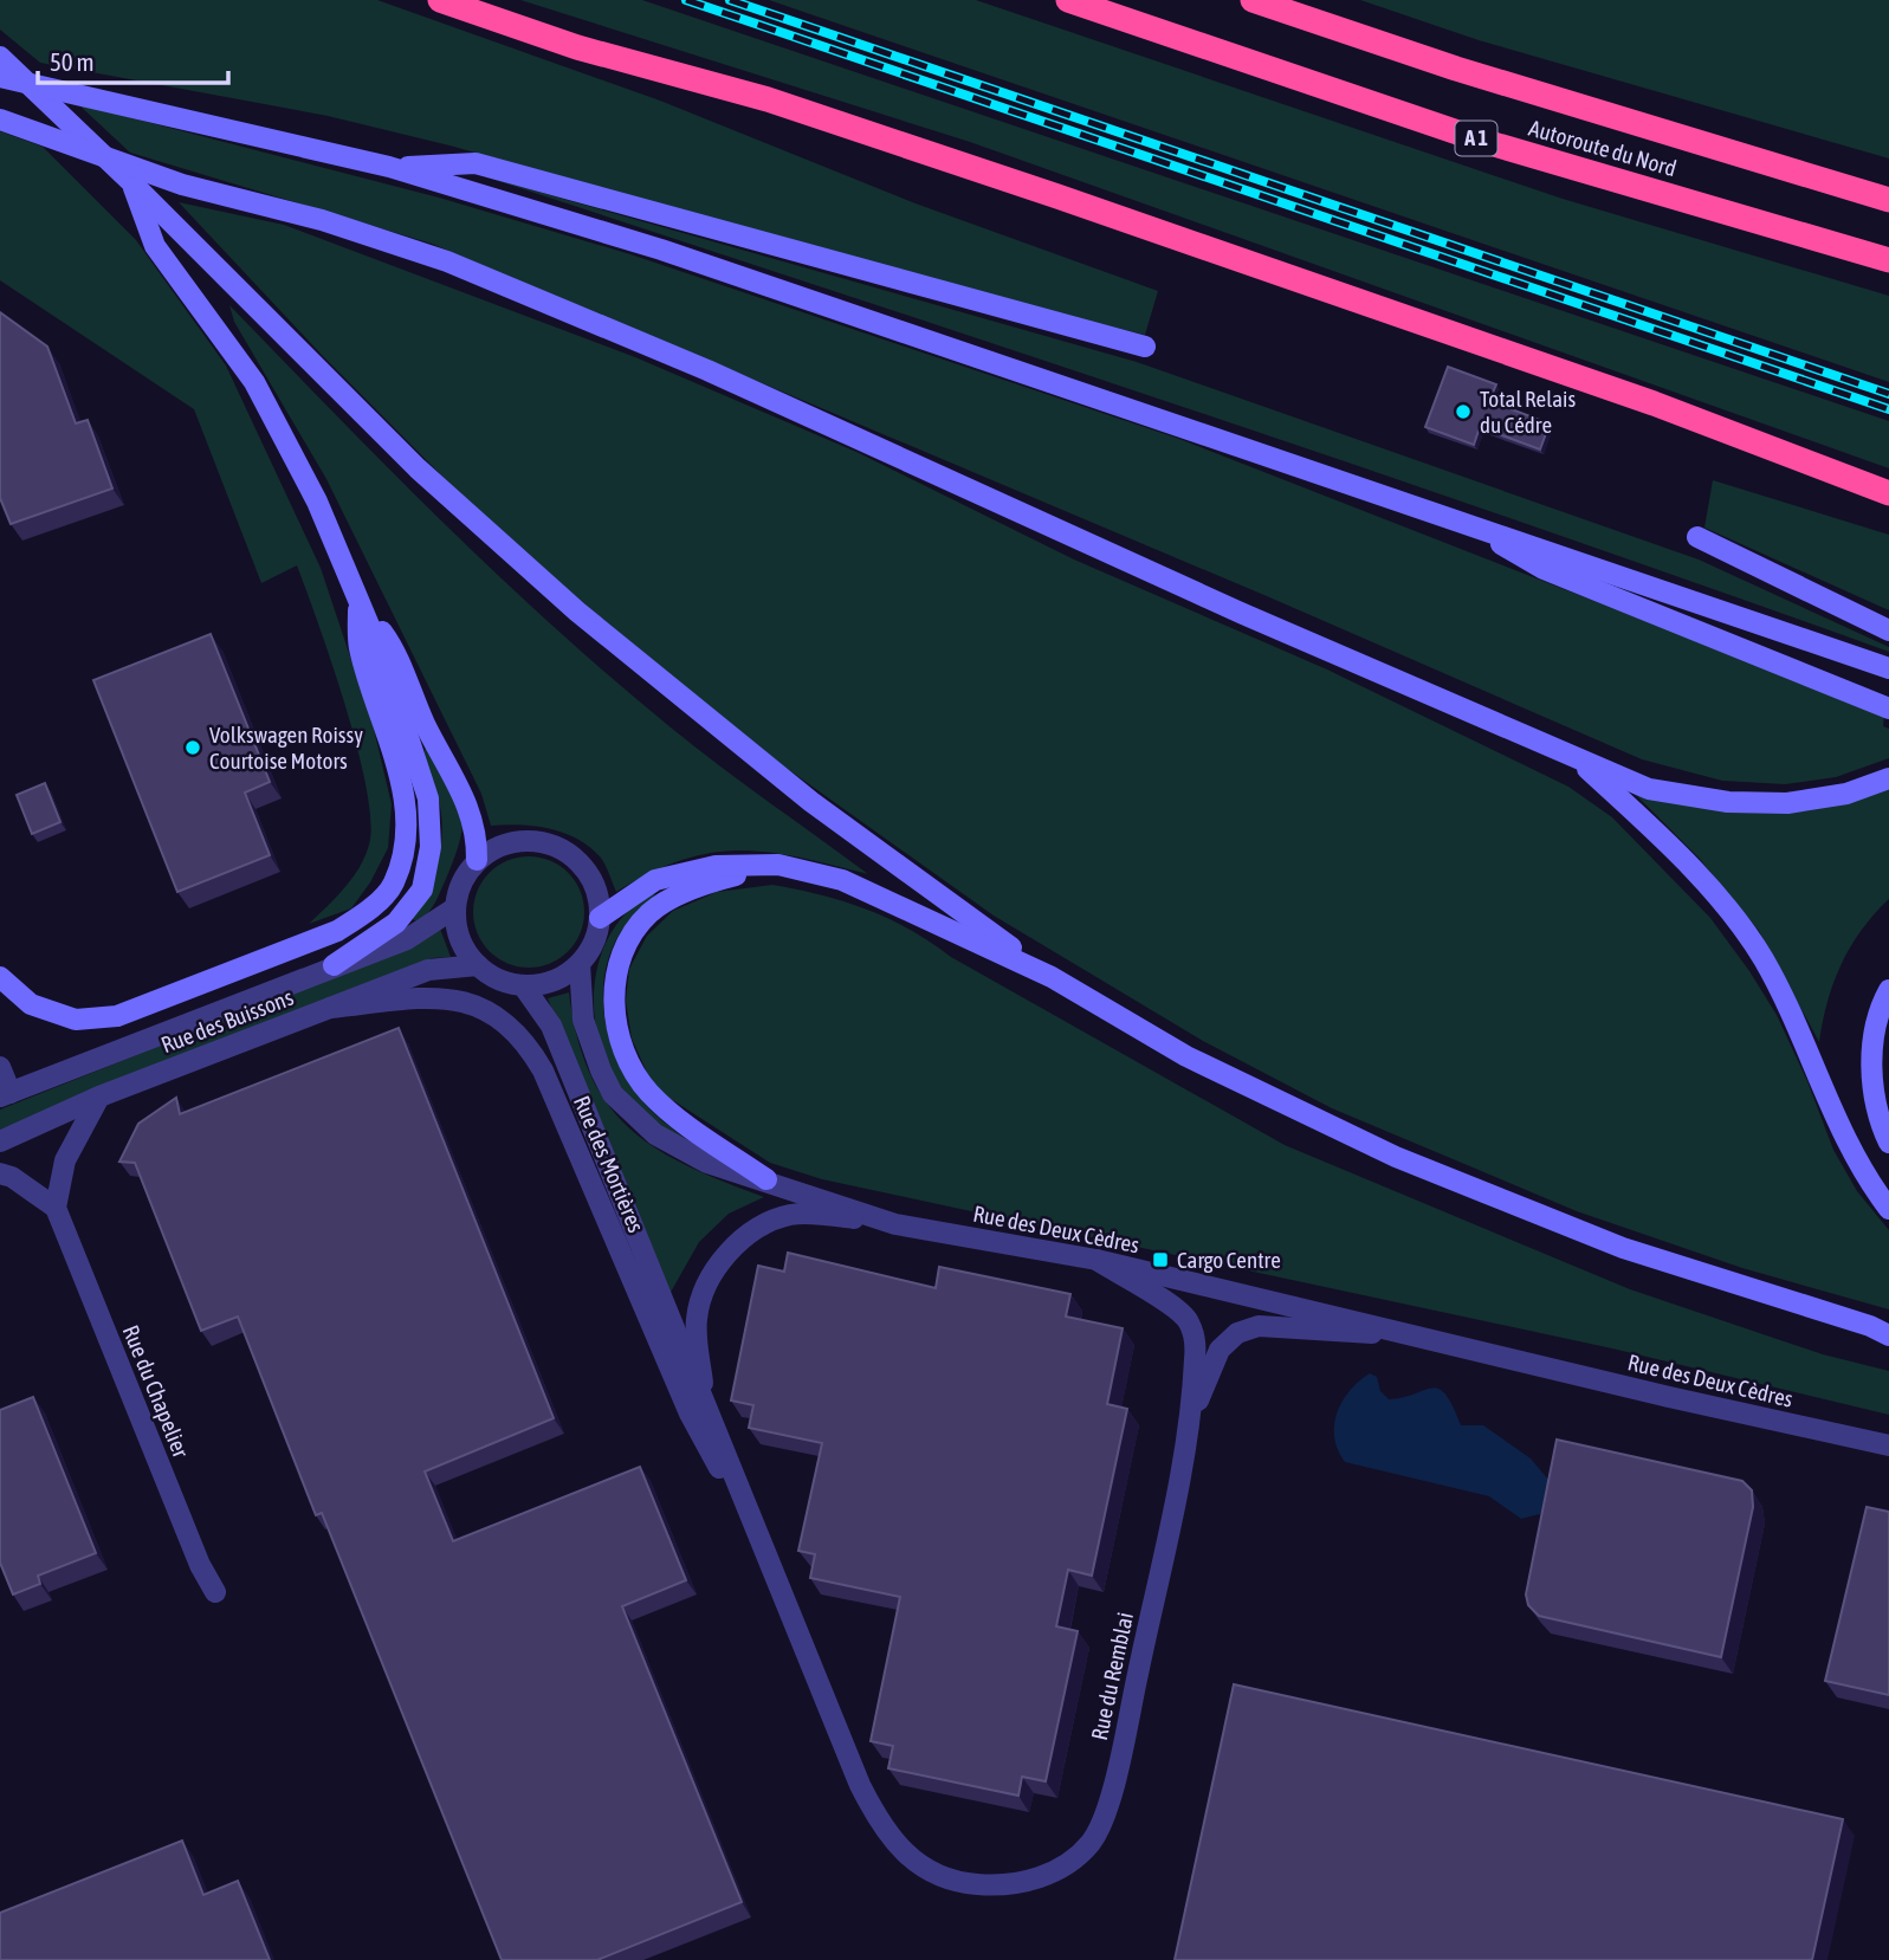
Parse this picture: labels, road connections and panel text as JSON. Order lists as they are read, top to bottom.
{
  "streets": {
    "highway": ["A 1", "Autoroute du Nord"],
    "street": [
      "Rue des Buissons",
      "Rue des Mortières",
      "Rue des Deux Cèdres",
      "Rue du Chapelier",
      "Rue du Remblai"
    ]
  },
  "crossings": [
    ["Rue des Buissons", "Rue des Mortières"],
    ["Rue des Buissons", "Rue des Deux Cèdres"],
    ["Rue des Mortières", "Rue des Deux Cèdres"],
    ["Rue des Mortières", "Rue du Remblai"],
    ["Rue des Deux Cèdres", "Rue du Remblai"]
  ],
  "places": {
    "other": ["Total Relais du Cédre", "Volkswagen Roissy Courtoise Motors"],
    "transit": ["Cargo Centre"]
  },
  "scale_bar": "50 m"
}
